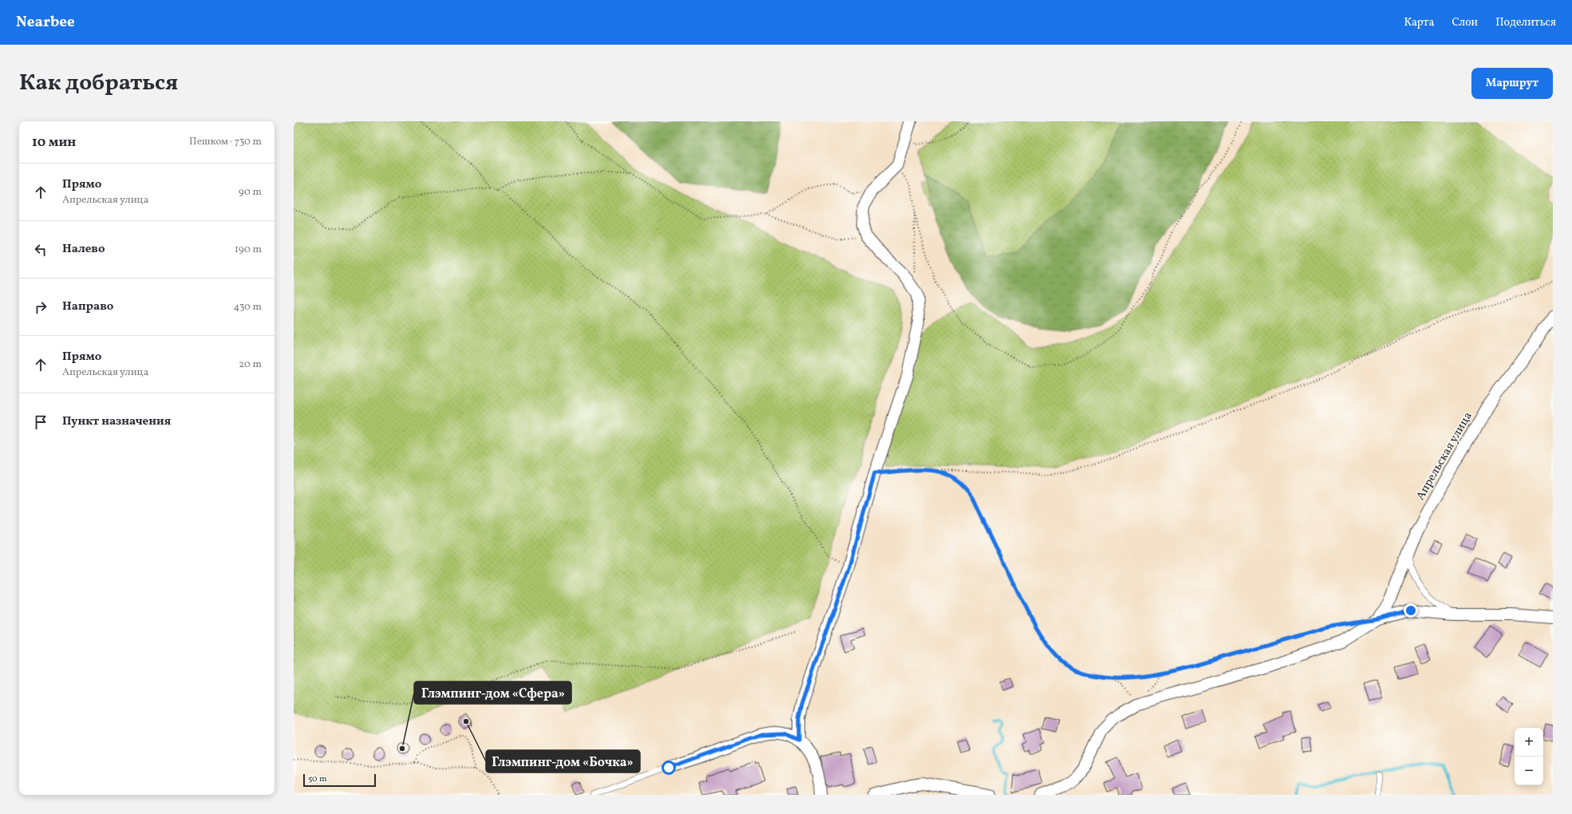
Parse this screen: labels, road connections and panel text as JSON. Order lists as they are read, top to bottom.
{
  "streets": {
    "street": ["Апрельская улица"]
  },
  "places": ["Глэмпинг-дом «Бочка»", "Глэмпинг-дом «Сфера»"],
  "scale_bar": "50 m",
  "page": {
    "header": "Nearbee",
    "nav": ["Карта", "Слои", "Поделиться"],
    "title": "Как добраться",
    "buttons": "Маршрут",
    "heading": ["10 мин", "Пешком · 730 m"],
    "list": [
      ["Прямо", "Апрельская улица", "90 m"],
      ["Налево", "190 m"],
      ["Направо", "430 m"],
      ["Прямо", "Апрельская улица", "20 m"],
      "Пункт назначения"
    ],
    "map_buttons": ["+", "−"],
    "scale": "50 m"
  }
}
